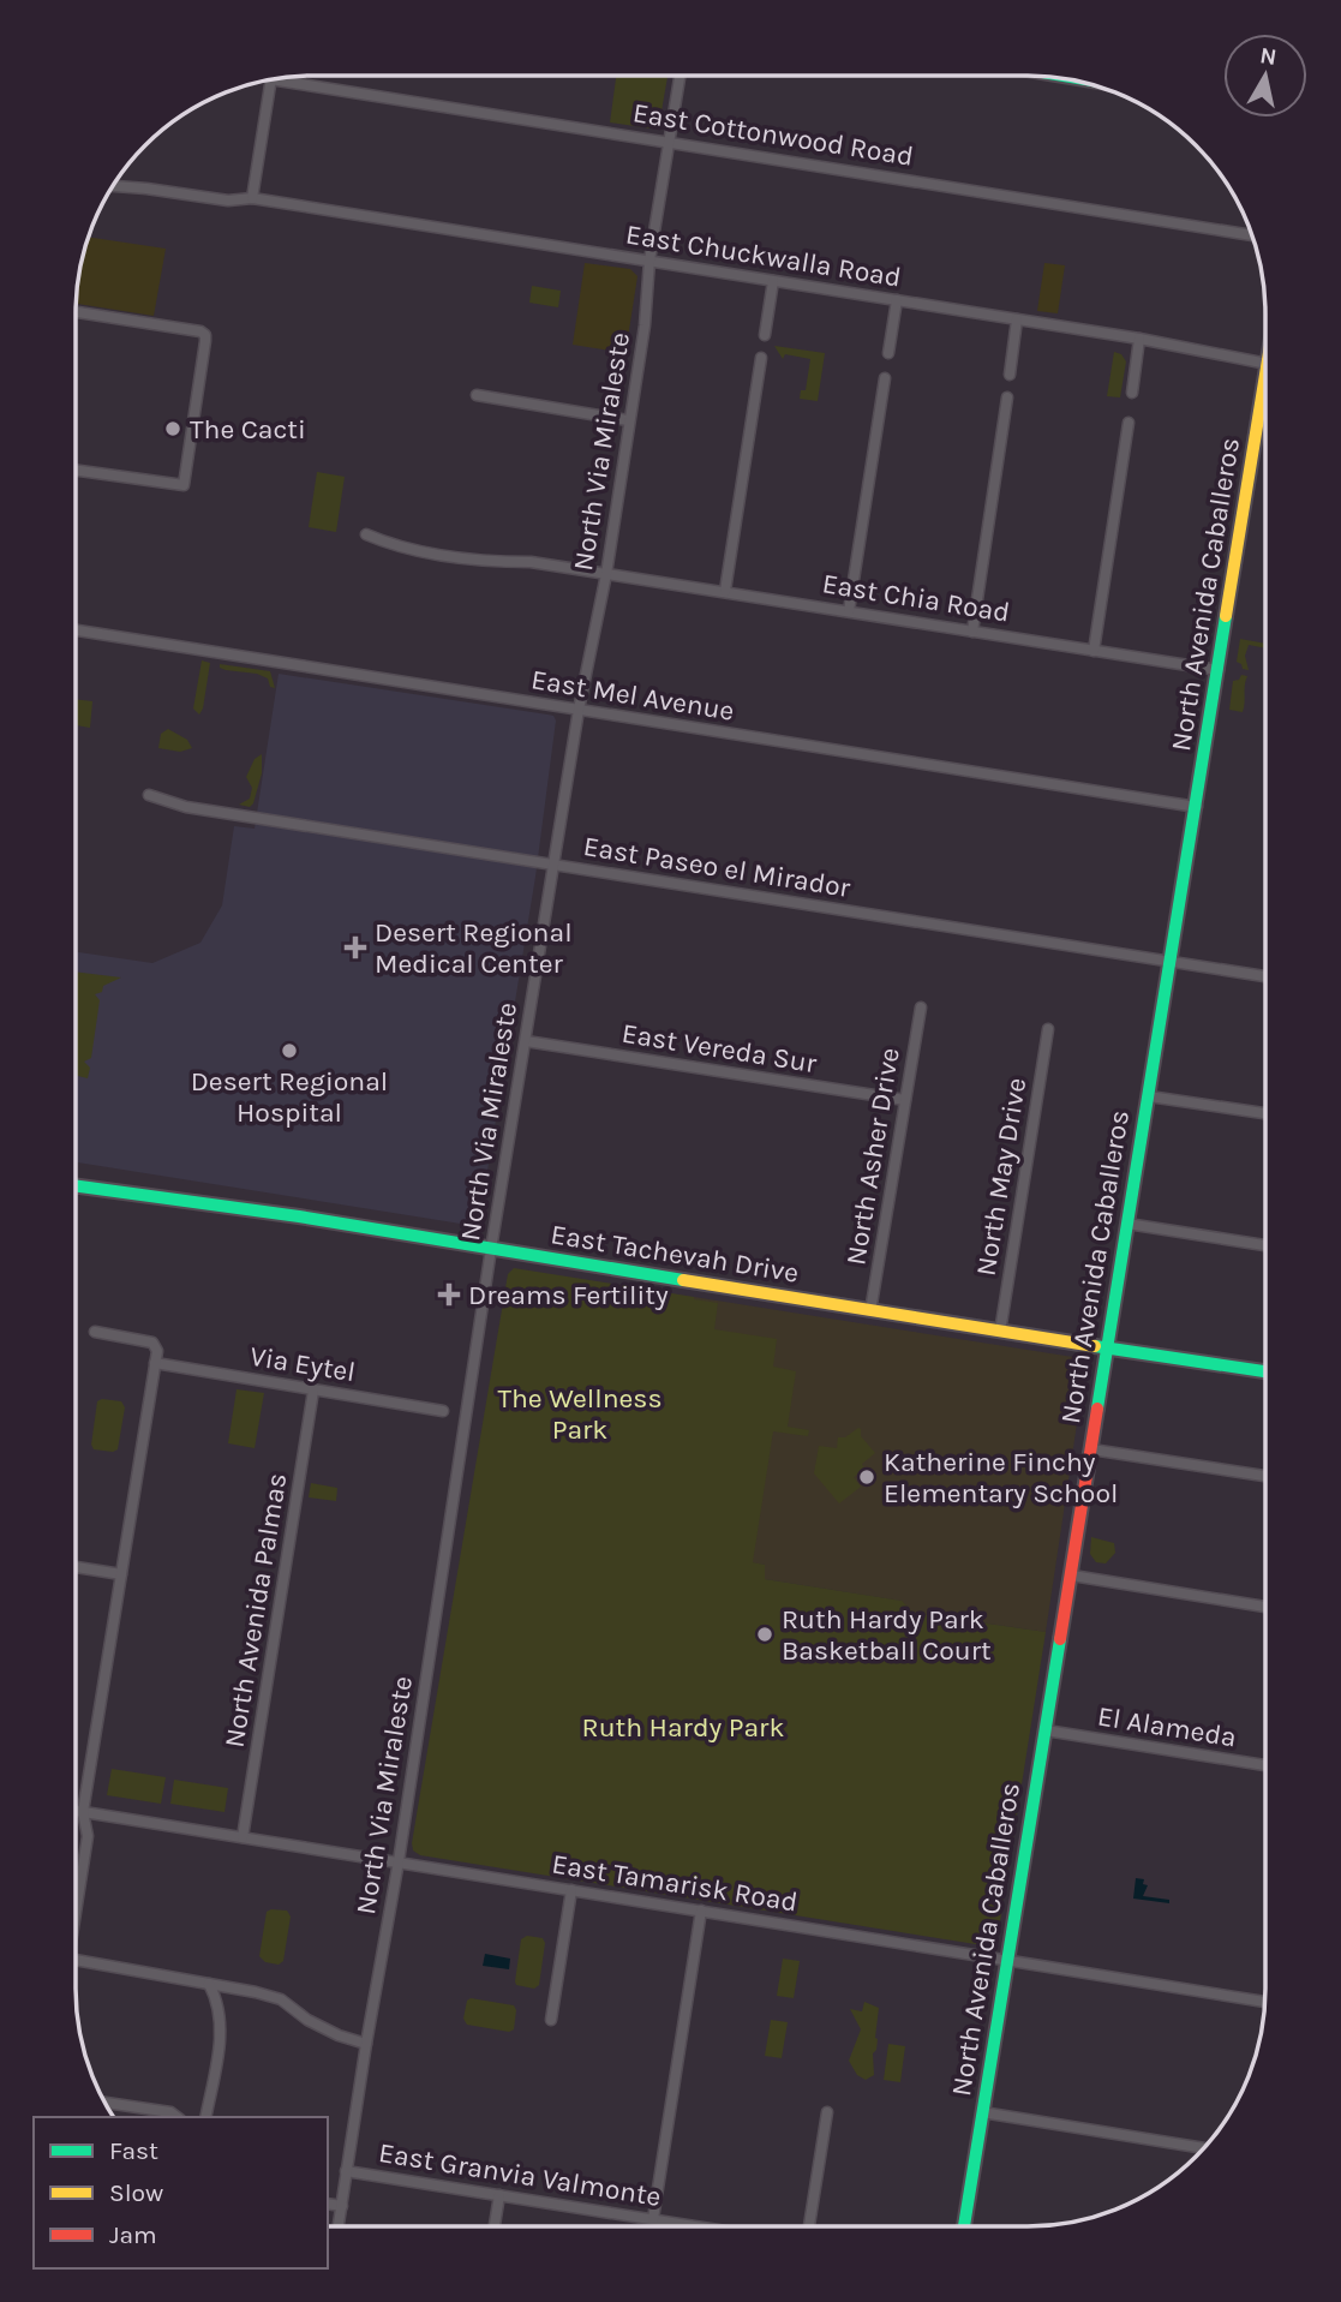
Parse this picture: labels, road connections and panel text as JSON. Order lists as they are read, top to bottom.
{
  "streets": {
    "street": [
      "East Cottonwood Road",
      "East Chuckwalla Road",
      "North Via Miraleste",
      "North Avenida Caballeros",
      "East Chia Road",
      "East Mel Avenue",
      "East Paseo el Mirador",
      "East Vereda Sur",
      "North Asher Drive",
      "North May Drive",
      "East Tachevah Drive",
      "Via Eytel",
      "North Avenida Palmas",
      "El Alameda",
      "East Tamarisk Road",
      "East Granvia Valmonte"
    ]
  },
  "crossings": [
    ["East Cottonwood Road", "North Via Miraleste"],
    ["East Chuckwalla Road", "North Via Miraleste"],
    ["North Via Miraleste", "East Chia Road"],
    ["North Via Miraleste", "East Mel Avenue"],
    ["North Via Miraleste", "East Paseo el Mirador"],
    ["North Via Miraleste", "East Vereda Sur"],
    ["North Via Miraleste", "East Tachevah Drive"],
    ["North Via Miraleste", "East Tamarisk Road"],
    ["North Via Miraleste", "East Granvia Valmonte"],
    ["North Avenida Caballeros", "East Chia Road"],
    ["North Avenida Caballeros", "East Mel Avenue"],
    ["North Avenida Caballeros", "East Paseo el Mirador"],
    ["North Avenida Caballeros", "East Tachevah Drive"],
    ["North Avenida Caballeros", "El Alameda"],
    ["North Avenida Caballeros", "East Tamarisk Road"],
    ["East Vereda Sur", "North Asher Drive"],
    ["North Asher Drive", "East Tachevah Drive"],
    ["North May Drive", "East Tachevah Drive"],
    ["Via Eytel", "North Avenida Palmas"],
    ["North Avenida Palmas", "East Tamarisk Road"]
  ],
  "parks": ["The Wellness Park", "Ruth Hardy Park"],
  "places": {
    "other": [
      "The Cacti",
      "Desert Regional Hospital",
      "Katherine Finchy Elementary School",
      "Ruth Hardy Park Basketball Court"
    ],
    "health": ["Desert Regional Medical Center", "Dreams Fertility"]
  },
  "legend": ["Fast", "Slow", "Jam"],
  "north": "top"
}
